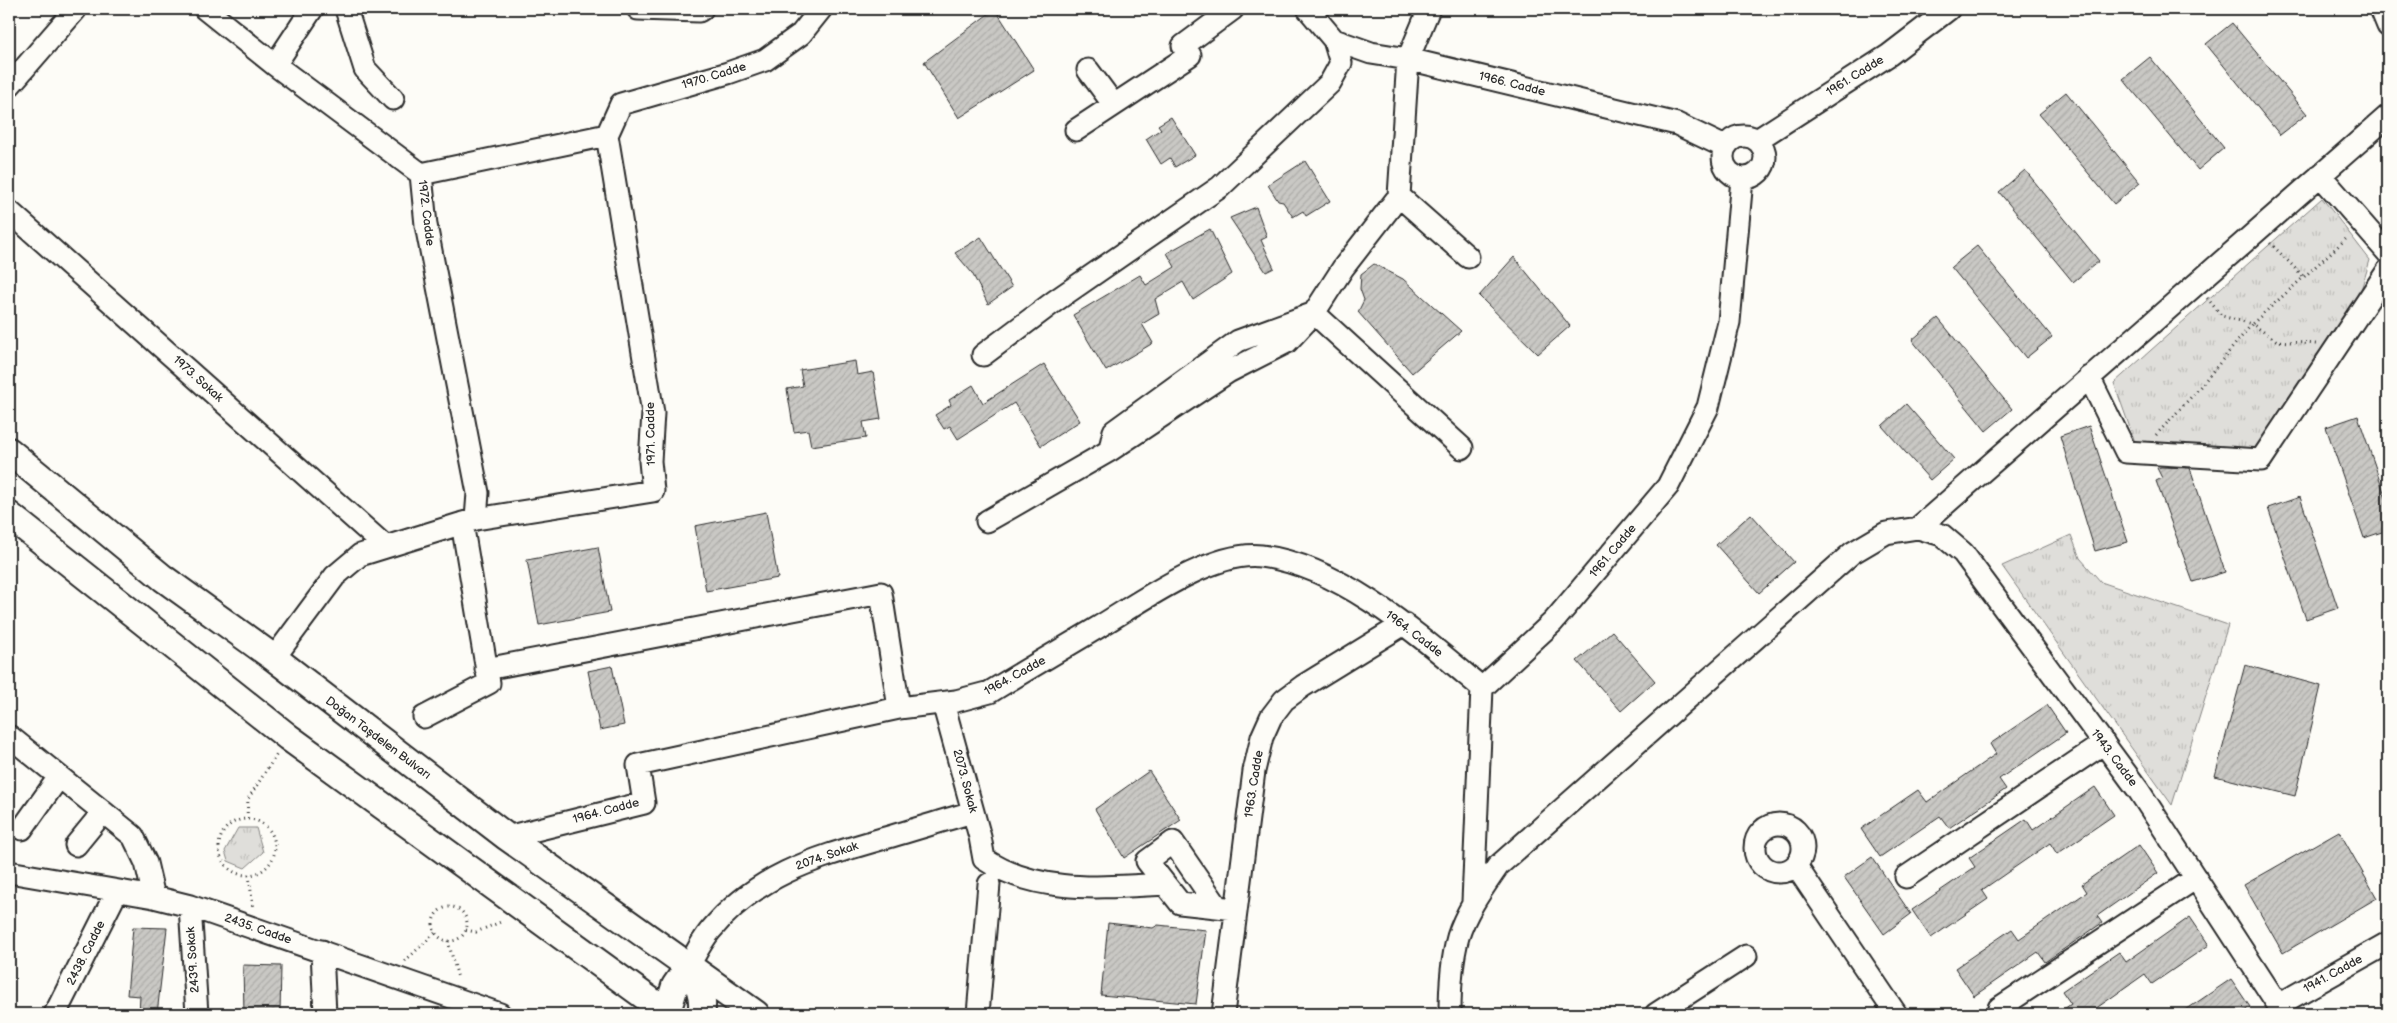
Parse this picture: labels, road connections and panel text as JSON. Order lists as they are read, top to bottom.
{
  "streets": {
    "main road": ["Doğan Taşdelen Bulvarı"],
    "street": [
      "1970. Cadde",
      "1961. Cadde",
      "1966. Cadde",
      "1972. Cadde",
      "1973. Sokak",
      "1971. Cadde",
      "1964. Cadde",
      "1943. Cadde",
      "2073. Sokak",
      "1963. Cadde",
      "2074. Sokak",
      "2435. Cadde",
      "2438. Cadde",
      "2439. Sokak",
      "1941. Cadde"
    ]
  },
  "crossings": [
    ["1970. Cadde", "1971. Cadde"],
    ["1961. Cadde", "1966. Cadde"],
    ["1961. Cadde", "1964. Cadde"],
    ["1972. Cadde", "1971. Cadde"],
    ["1973. Sokak", "1971. Cadde"],
    ["1971. Cadde", "Doğan Taşdelen Bulvarı"],
    ["1964. Cadde", "Doğan Taşdelen Bulvarı"],
    ["1964. Cadde", "2073. Sokak"],
    ["1964. Cadde", "1963. Cadde"],
    ["Doğan Taşdelen Bulvarı", "2074. Sokak"],
    ["1943. Cadde", "1941. Cadde"],
    ["2073. Sokak", "2074. Sokak"],
    ["2435. Cadde", "2438. Cadde"],
    ["2435. Cadde", "2439. Sokak"]
  ]
}
